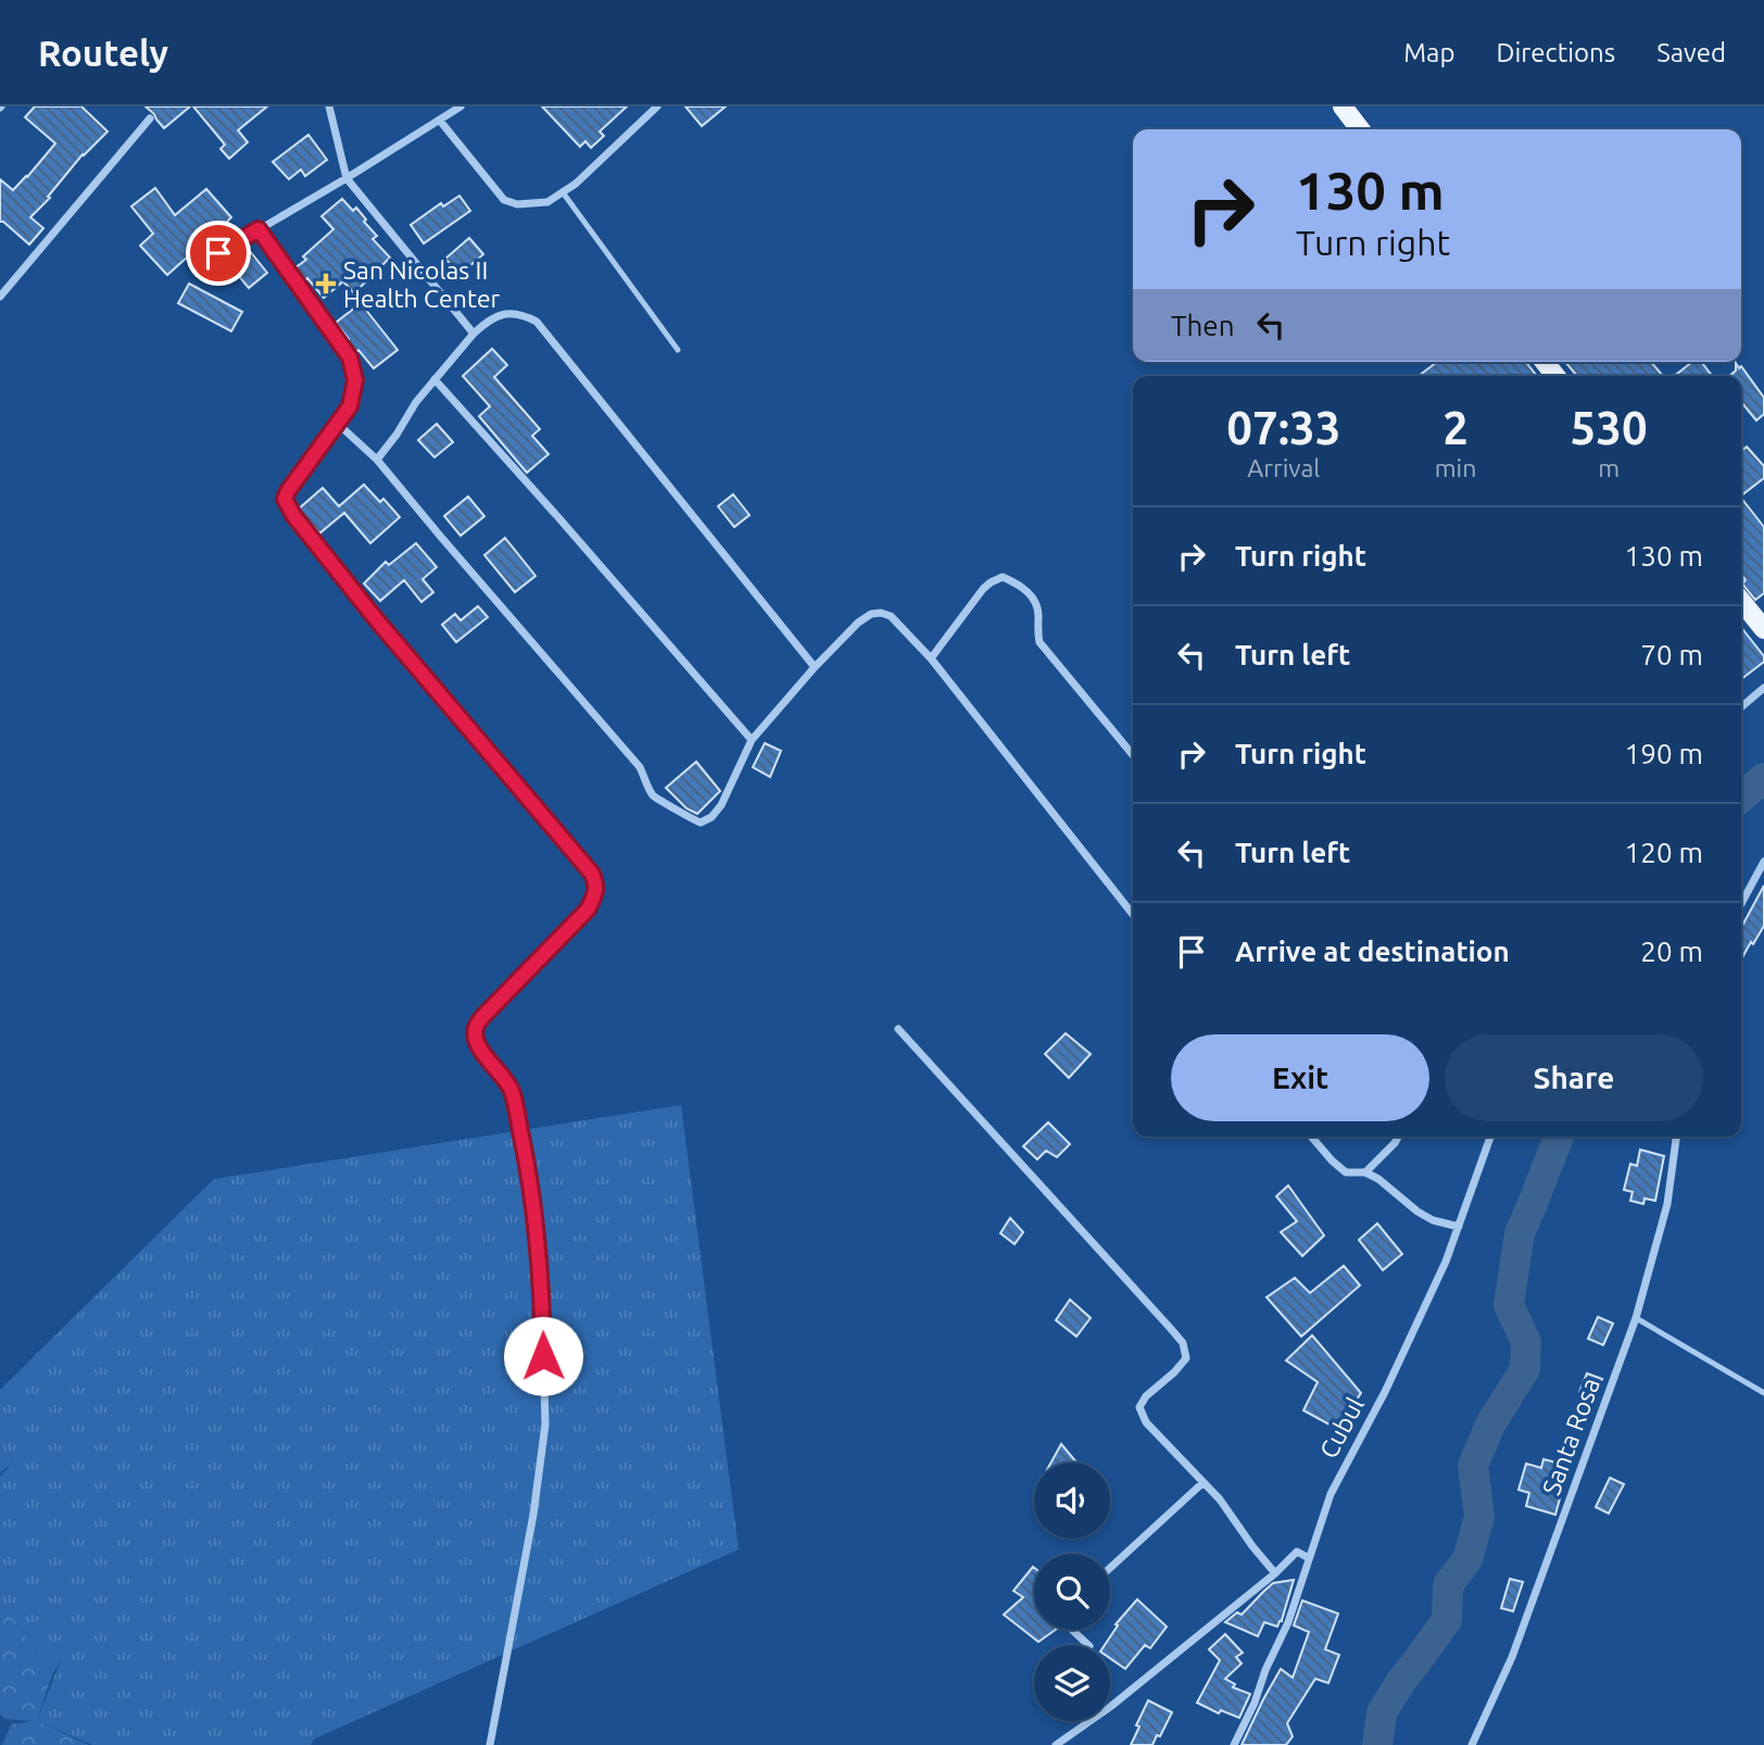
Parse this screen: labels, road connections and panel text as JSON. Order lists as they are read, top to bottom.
{
  "streets": {
    "street": ["Cubul", "Santa Rosa"]
  },
  "places": {
    "health": ["San Nicolas II Health Center"]
  },
  "page": {
    "header": "Routely",
    "nav": ["Map", "Directions", "Saved"],
    "turn": ["130 m", "Turn right"],
    "then": "Then",
    "eta": [
      "07:33",
      "Arrival",
      "2",
      "min",
      "530",
      "m"
    ],
    "list": [
      {
        "name": "Turn right",
        "value": "130 m"
      },
      {
        "name": "Turn left",
        "value": "70 m"
      },
      {
        "name": "Turn right",
        "value": "190 m"
      },
      {
        "name": "Turn left",
        "value": "120 m"
      },
      {
        "name": "Arrive at destination",
        "value": "20 m"
      }
    ],
    "buttons": ["Exit", "Share"]
  }
}
